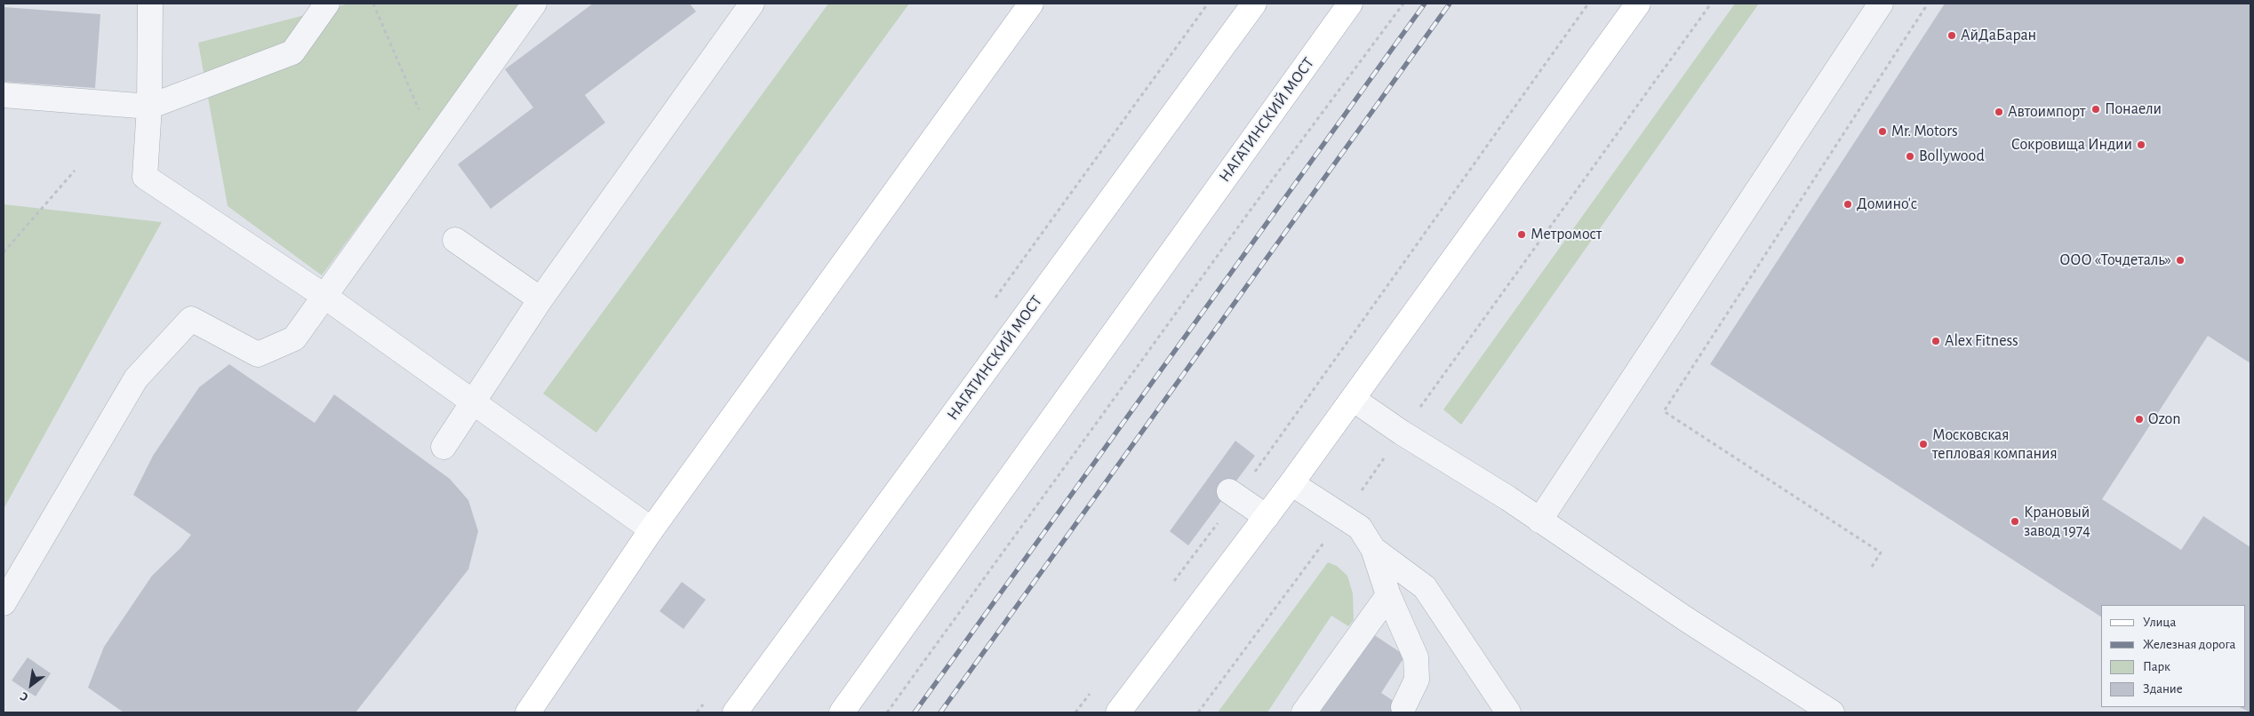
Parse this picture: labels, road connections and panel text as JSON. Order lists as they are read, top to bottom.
{
  "streets": {
    "main road": ["НАГАТИНСКИЙ МОСТ"]
  },
  "places": [
    "АйДаБаран",
    "Понаели",
    "Автоимпорт",
    "Mr. Motors",
    "Сокровища Индии",
    "Bollywood",
    "Домино'c",
    "Метромост",
    "ООО «Точдеталь»",
    "Alex Fitness",
    "Ozon",
    "Московская тепловая компания",
    "Крановый завод 1974"
  ],
  "legend": [
    "Улица",
    "Железная дорога",
    "Парк",
    "Здание"
  ],
  "north": "bottom left"
}
